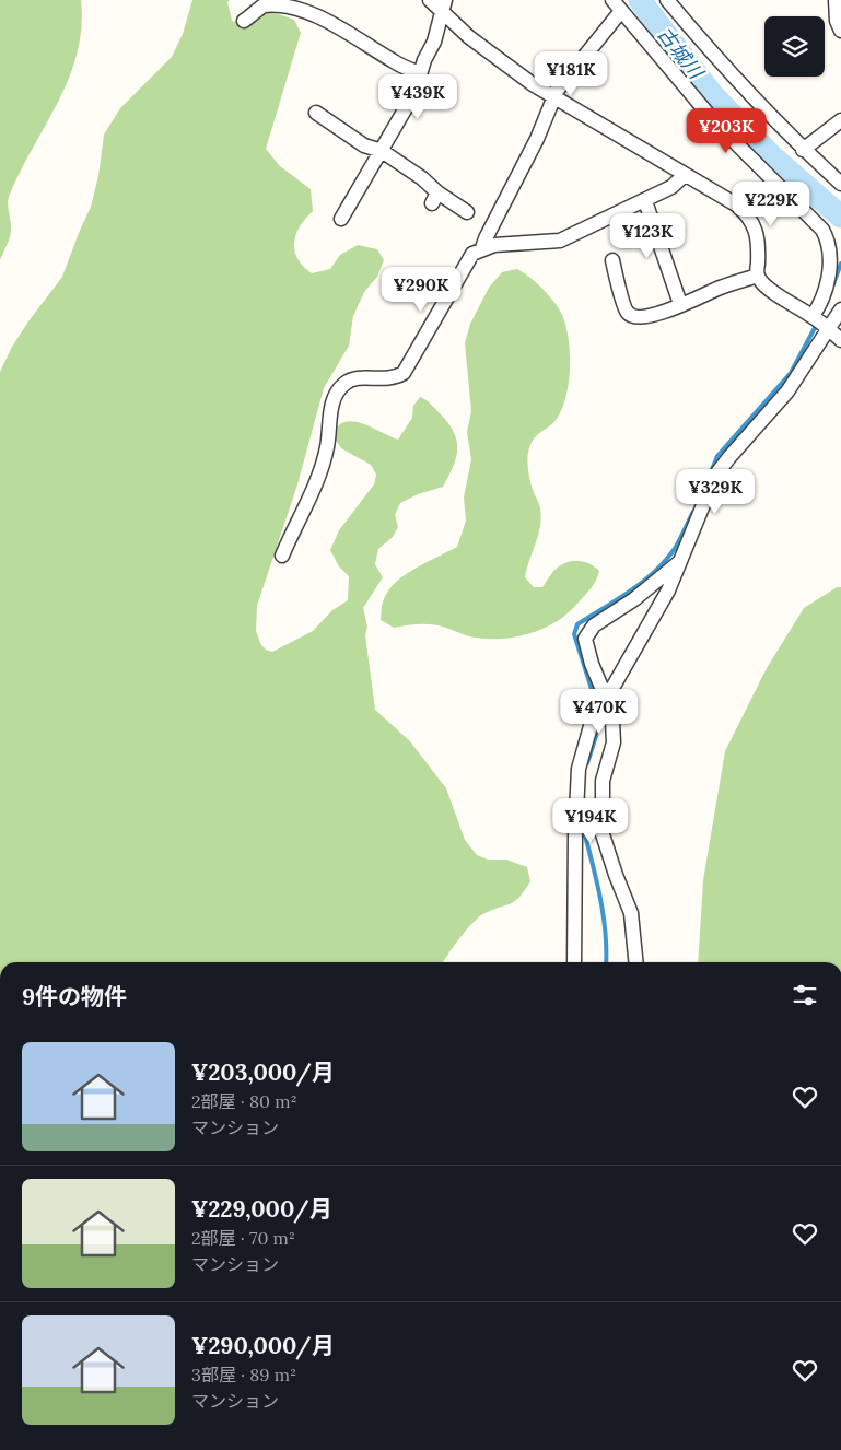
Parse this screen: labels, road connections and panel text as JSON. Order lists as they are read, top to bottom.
{
  "water": ["古城川"],
  "page": {
    "price": [
      "¥181K",
      "¥439K",
      "¥203K",
      "¥229K",
      "¥123K",
      "¥290K",
      "¥329K",
      "¥470K",
      "¥194K"
    ],
    "heading": "9件の物件",
    "list": [
      {
        "name": "¥203,000/月",
        "note": "2部屋 · 80 m² · マンション"
      },
      {
        "name": "¥229,000/月",
        "note": "2部屋 · 70 m² · マンション"
      },
      {
        "name": "¥290,000/月",
        "note": "3部屋 · 89 m² · マンション"
      }
    ]
  }
}
